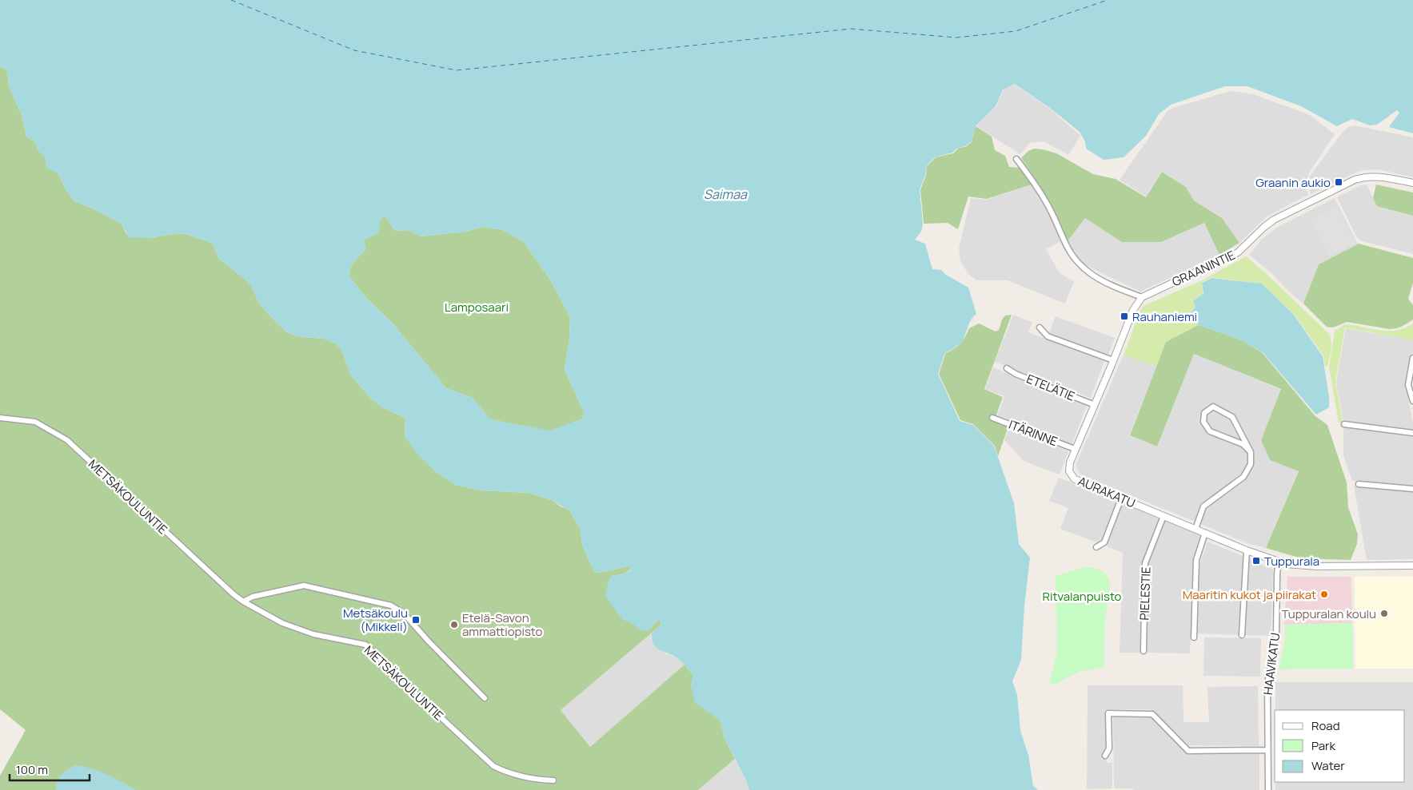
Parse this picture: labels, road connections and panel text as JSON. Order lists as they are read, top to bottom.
{
  "streets": {
    "street": [
      "GRAANINTIE",
      "ETELÄTIE",
      "ITÄRINNE",
      "AURAKATU",
      "METSÄKOULUNTIE",
      "PIELESTIE",
      "HAAVIKATU"
    ]
  },
  "crossings": [
    ["GRAANINTIE", "AURAKATU"],
    ["ETELÄTIE", "AURAKATU"],
    ["ITÄRINNE", "AURAKATU"],
    ["AURAKATU", "PIELESTIE"],
    ["AURAKATU", "HAAVIKATU"]
  ],
  "water": ["Saimaa"],
  "parks": ["Lamposaari", "Ritvalanpuisto"],
  "places": {
    "transit": [
      "Graanin aukio",
      "Rauhaniemi",
      "Tuppurala",
      "Metsäkoulu (Mikkeli)"
    ],
    "other": ["Maaritin kukot ja piirakat", "Tuppuralan koulu", "Etelä-Savon ammattiopisto"]
  },
  "legend": ["Road", "Park", "Water"],
  "scale_bar": "100 m"
}
